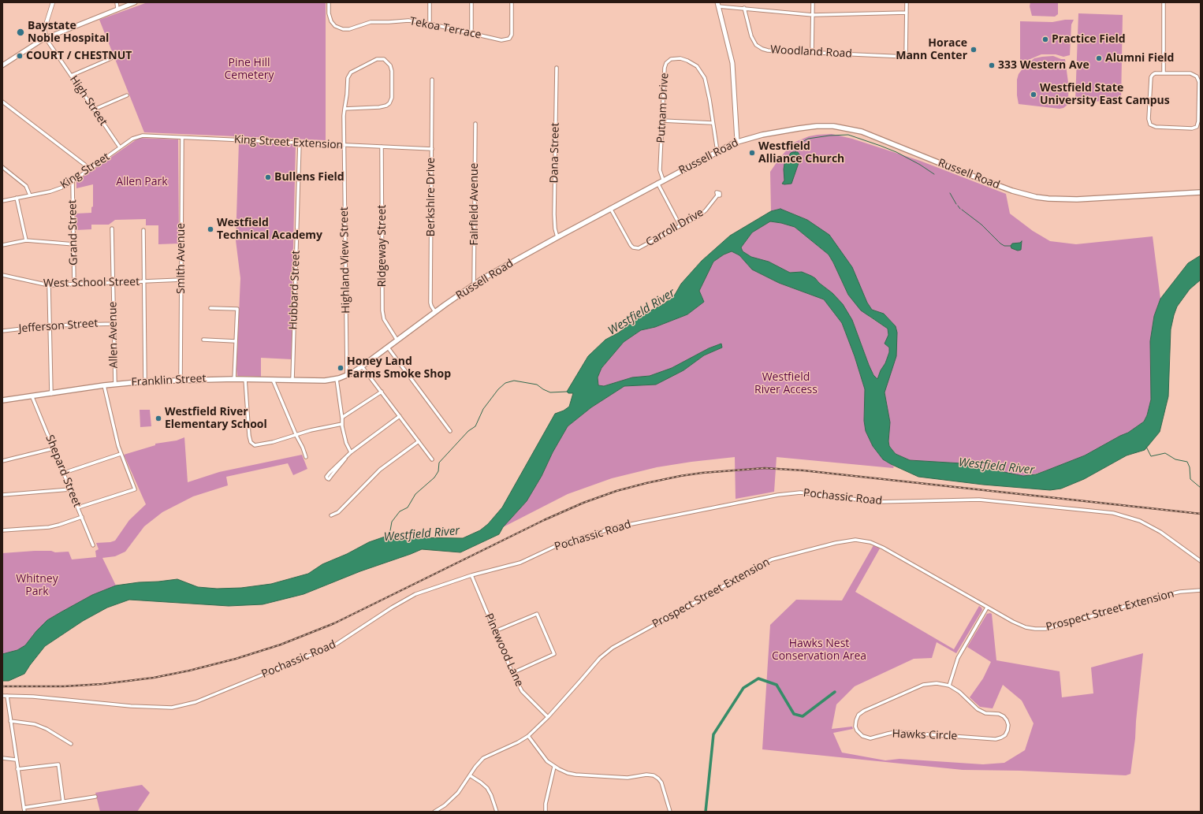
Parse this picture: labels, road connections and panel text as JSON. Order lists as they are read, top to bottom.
{
  "streets": {
    "main road": ["Russell Road", "Franklin Street"],
    "street": [
      "Tekoa Terrace",
      "Woodland Road",
      "High Street",
      "Putnam Drive",
      "King Street Extension",
      "Dana Street",
      "King Street",
      "Berkshire Drive",
      "Fairfield Avenue",
      "Carroll Drive",
      "Grand Street",
      "Ridgeway Street",
      "Smith Avenue",
      "Highland View Street",
      "West School Street",
      "Hubbard Street",
      "Jefferson Street",
      "Allen Avenue",
      "Shepard Street",
      "Pochassic Road",
      "Prospect Street Extension",
      "Pinewood Lane",
      "Hawks Circle"
    ]
  },
  "crossings": [
    ["High Street", "King Street"],
    ["Putnam Drive", "Russell Road"],
    ["King Street Extension", "King Street"],
    ["King Street Extension", "Berkshire Drive"],
    ["King Street Extension", "Ridgeway Street"],
    ["King Street Extension", "Smith Avenue"],
    ["King Street Extension", "Highland View Street"],
    ["King Street Extension", "Hubbard Street"],
    ["Dana Street", "Russell Road"],
    ["Russell Road", "Berkshire Drive"],
    ["Russell Road", "Fairfield Avenue"],
    ["Russell Road", "Carroll Drive"],
    ["Russell Road", "Ridgeway Street"],
    ["Russell Road", "Highland View Street"],
    ["Russell Road", "Franklin Street"],
    ["King Street", "Grand Street"],
    ["Grand Street", "West School Street"],
    ["Smith Avenue", "West School Street"],
    ["Smith Avenue", "Franklin Street"],
    ["West School Street", "Allen Avenue"],
    ["Hubbard Street", "Franklin Street"],
    ["Jefferson Street", "Allen Avenue"],
    ["Allen Avenue", "Franklin Street"],
    ["Franklin Street", "Shepard Street"],
    ["Pochassic Road", "Pinewood Lane"],
    ["Prospect Street Extension", "Pinewood Lane"]
  ],
  "water": ["Westfield River"],
  "parks": [
    "Pine Hill Cemetery",
    "Allen Park",
    "Westfield River Access",
    "Whitney Park",
    "Hawks Nest Conservation Area"
  ],
  "places": [
    "Baystate Noble Hospital",
    "Practice Field",
    "Horace Mann Center",
    "COURT / CHESTNUT",
    "Alumni Field",
    "333 Western Ave",
    "Westfield State University East Campus",
    "Westfield Alliance Church",
    "Bullens Field",
    "Westfield Technical Academy",
    "Honey Land Farms Smoke Shop",
    "Westfield River Elementary School"
  ]
}
